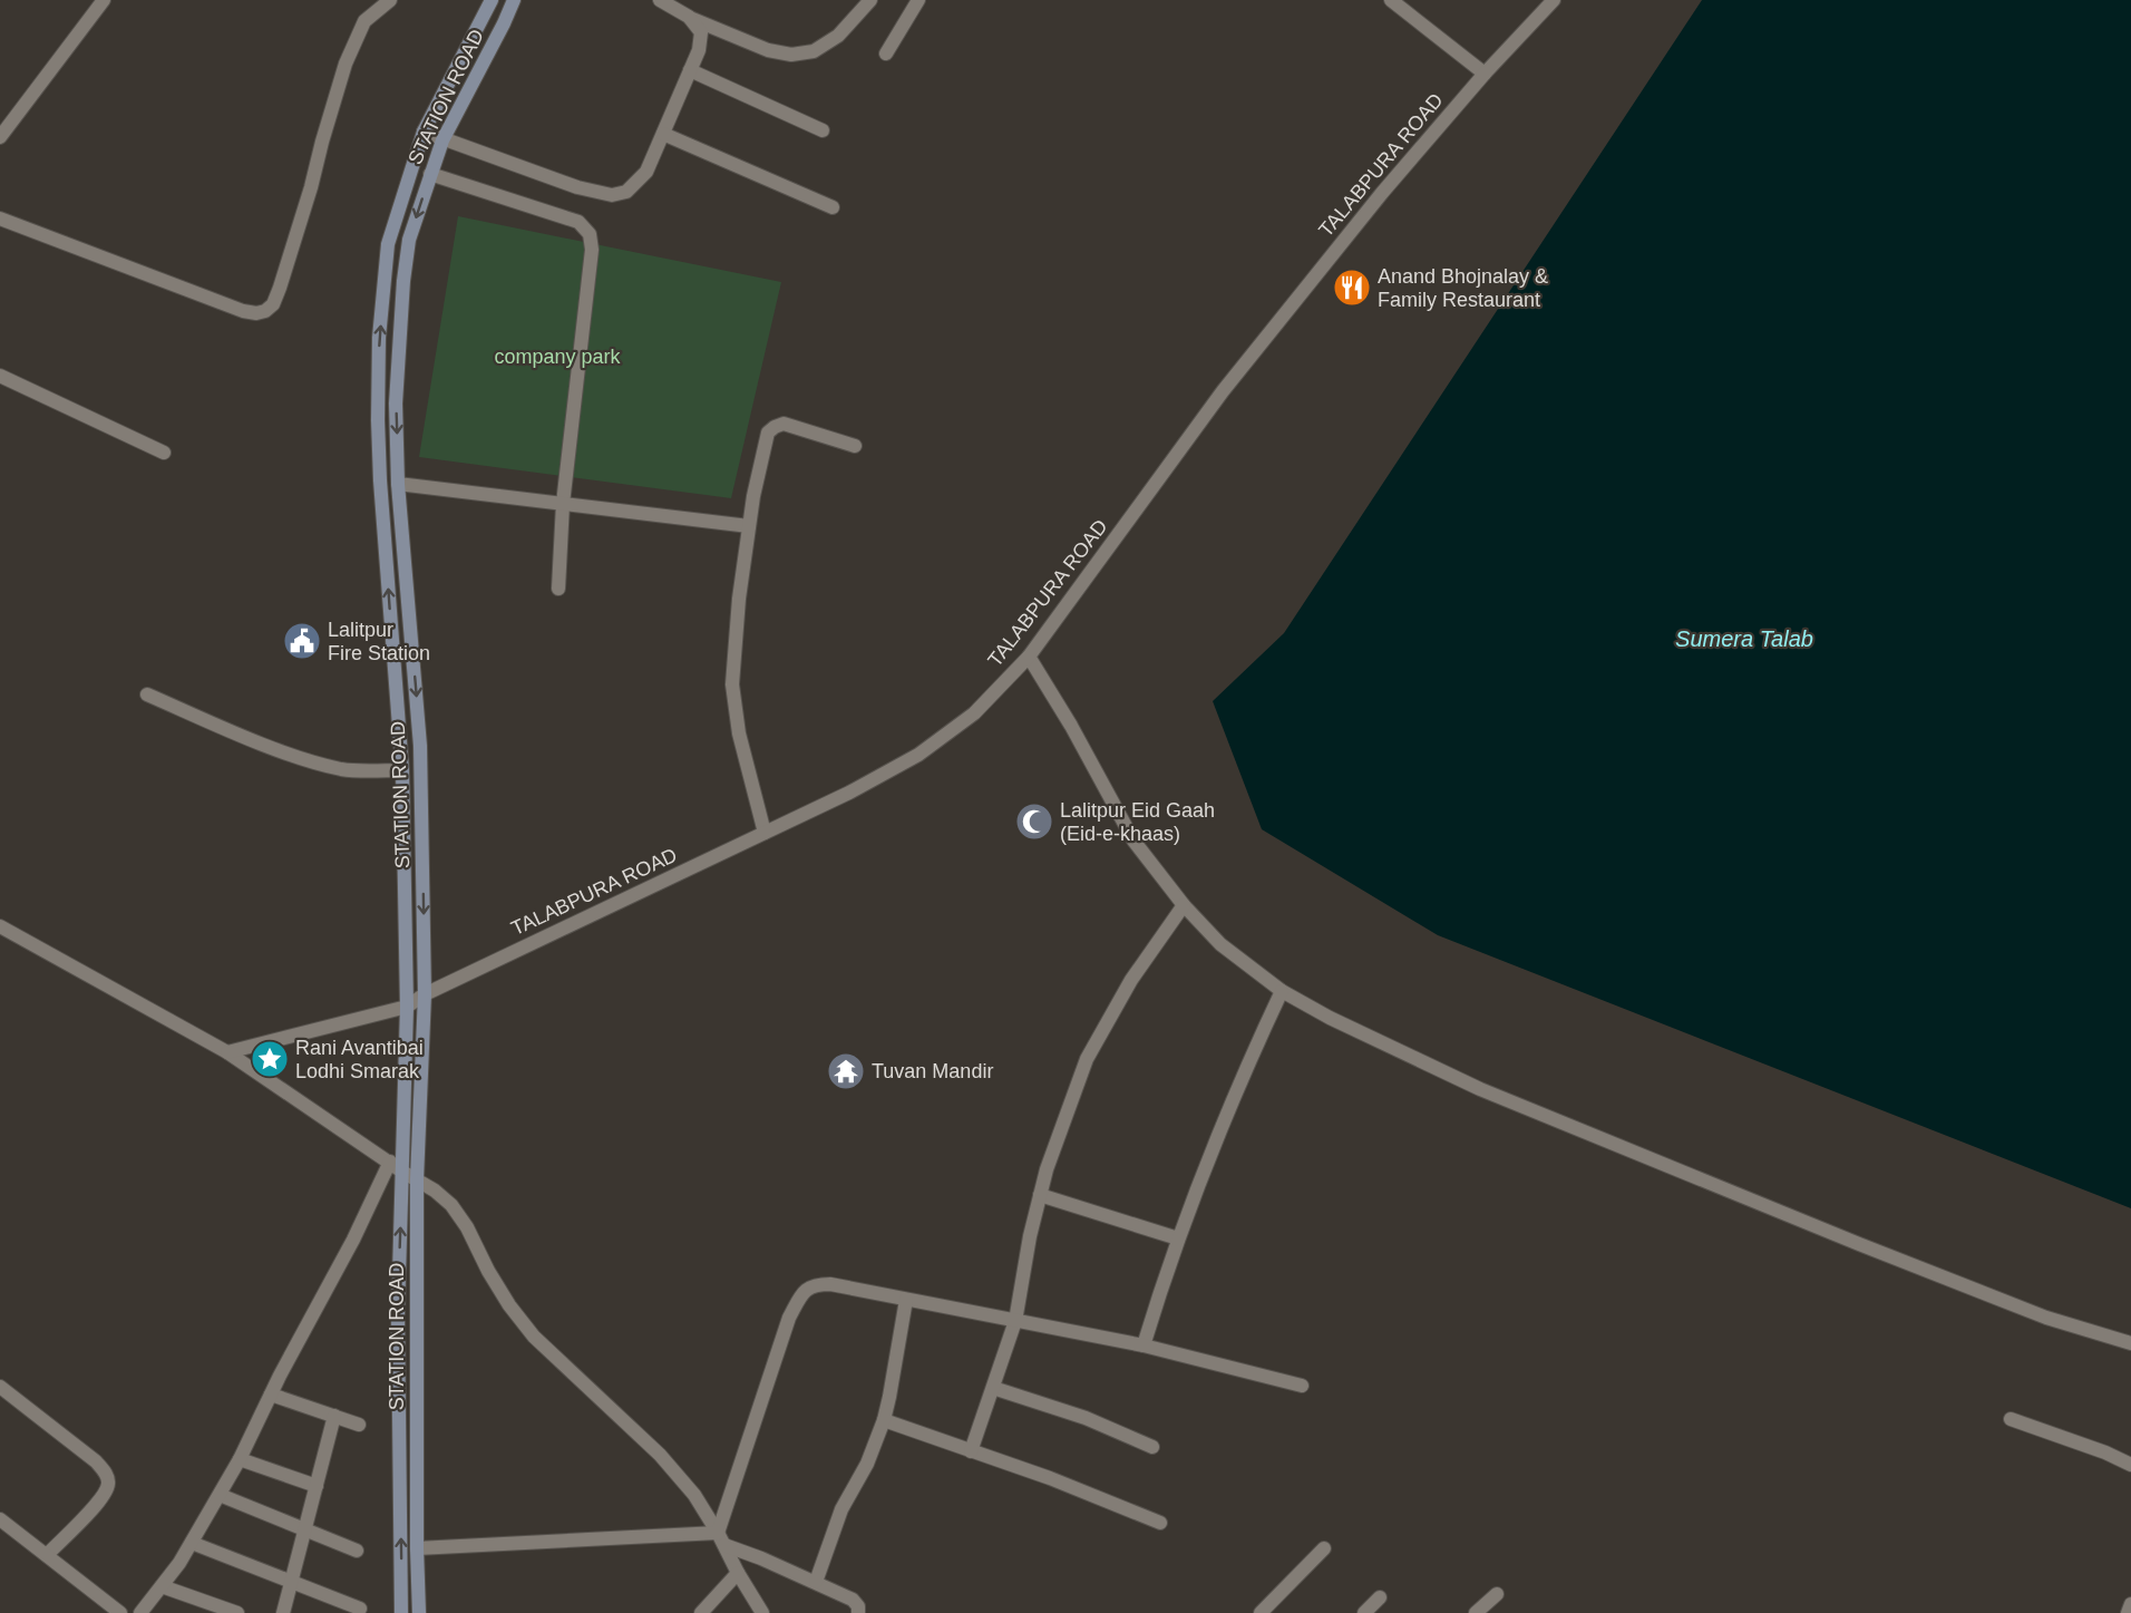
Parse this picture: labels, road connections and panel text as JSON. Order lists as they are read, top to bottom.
{
  "streets": {
    "main road": ["STATION ROAD"],
    "street": ["TALABPURA ROAD"]
  },
  "crossings": [
    ["STATION ROAD", "TALABPURA ROAD"]
  ],
  "water": ["Sumera Talab"],
  "parks": ["company park"],
  "places": {
    "restaurant": ["Anand Bhojnalay & Family Restaurant"],
    "public building": ["Lalitpur Fire Station"],
    "mosque": ["Lalitpur Eid Gaah (Eid-e-khaas)"],
    "place": ["Rani Avantibai Lodhi Smarak"],
    "temple": ["Tuvan Mandir"]
  }
}
